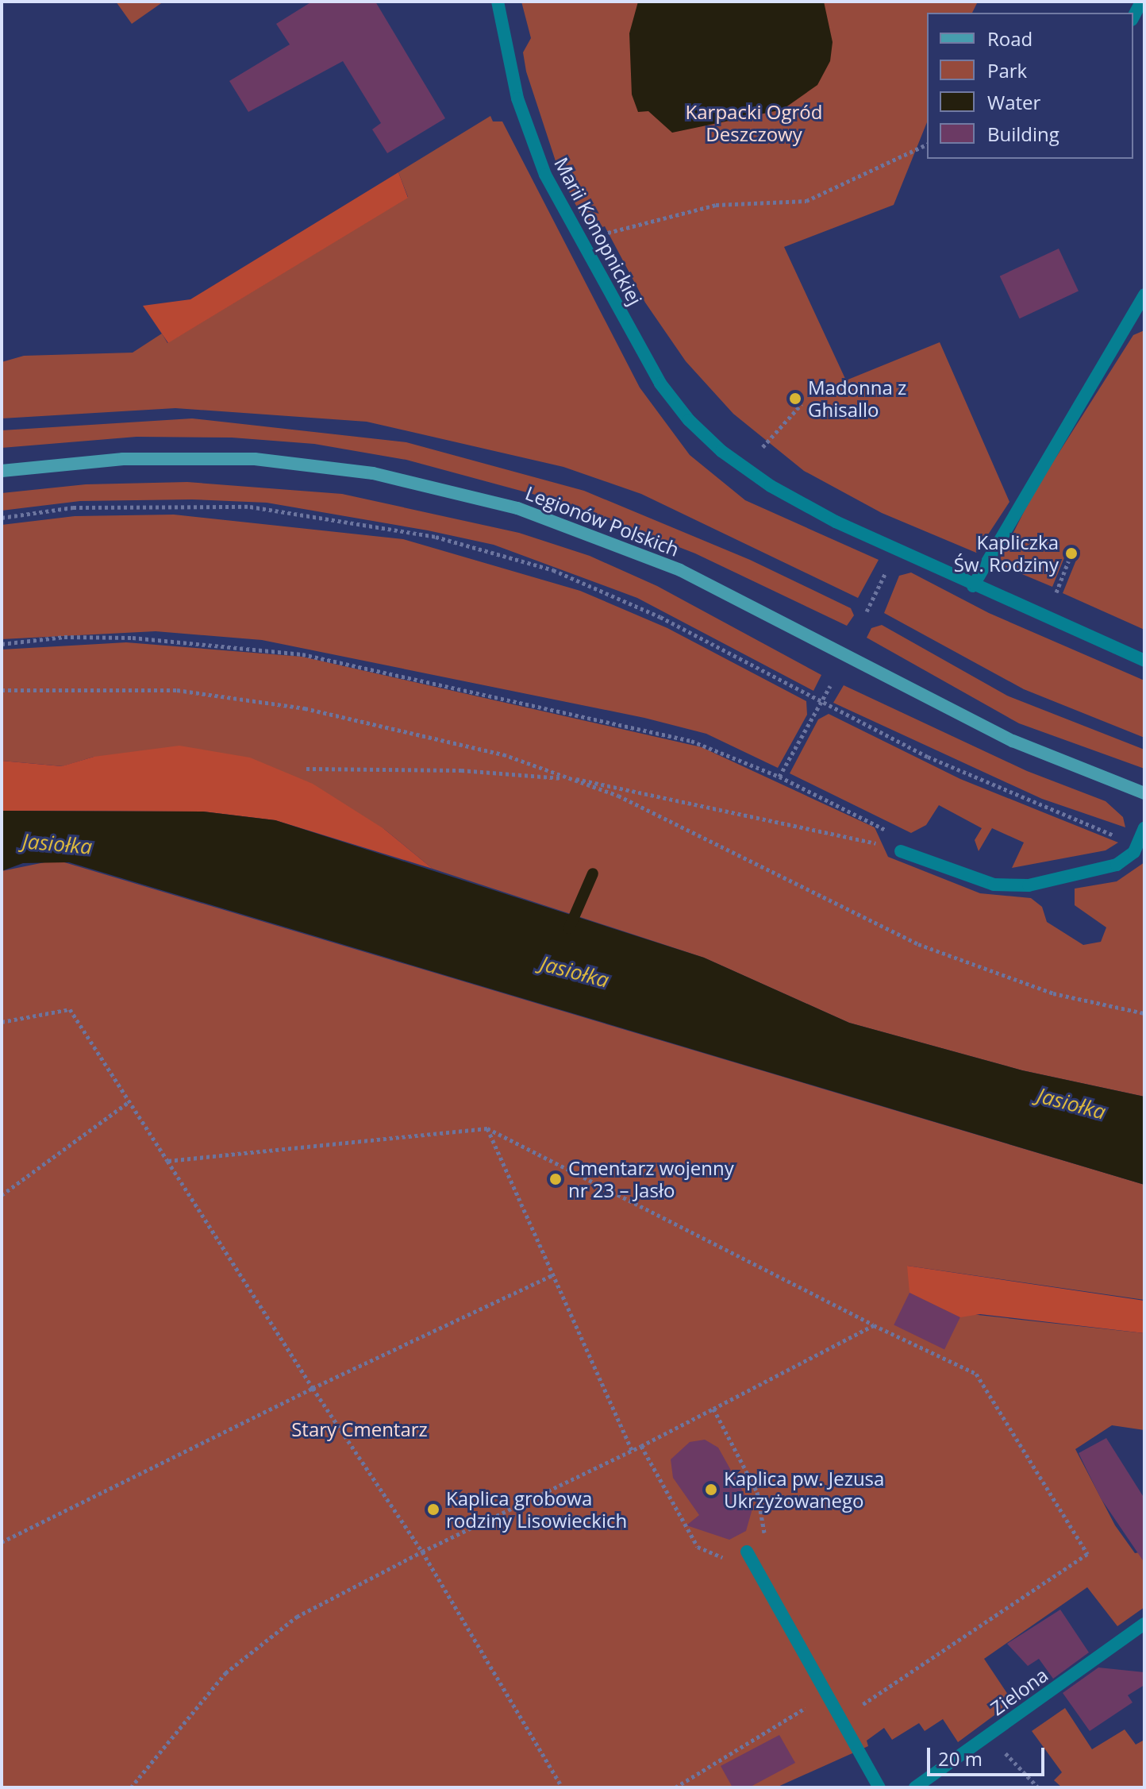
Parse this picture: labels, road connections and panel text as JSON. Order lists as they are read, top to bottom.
{
  "streets": {
    "main road": ["Legionów Polskich"],
    "street": ["Marii Konopnickiej", "Zielona"]
  },
  "water": ["Jasiołka"],
  "parks": ["Karpacki Ogród Deszczowy", "Stary Cmentarz"],
  "places": [
    "Madonna z Ghisallo",
    "Kapliczka Św. Rodziny",
    "Cmentarz wojenny nr 23 – Jasło",
    "Kaplica pw. Jezusa Ukrzyżowanego",
    "Kaplica grobowa rodziny Lisowieckich"
  ],
  "legend": [
    "Road",
    "Park",
    "Water",
    "Building"
  ],
  "scale_bar": "20 m"
}
